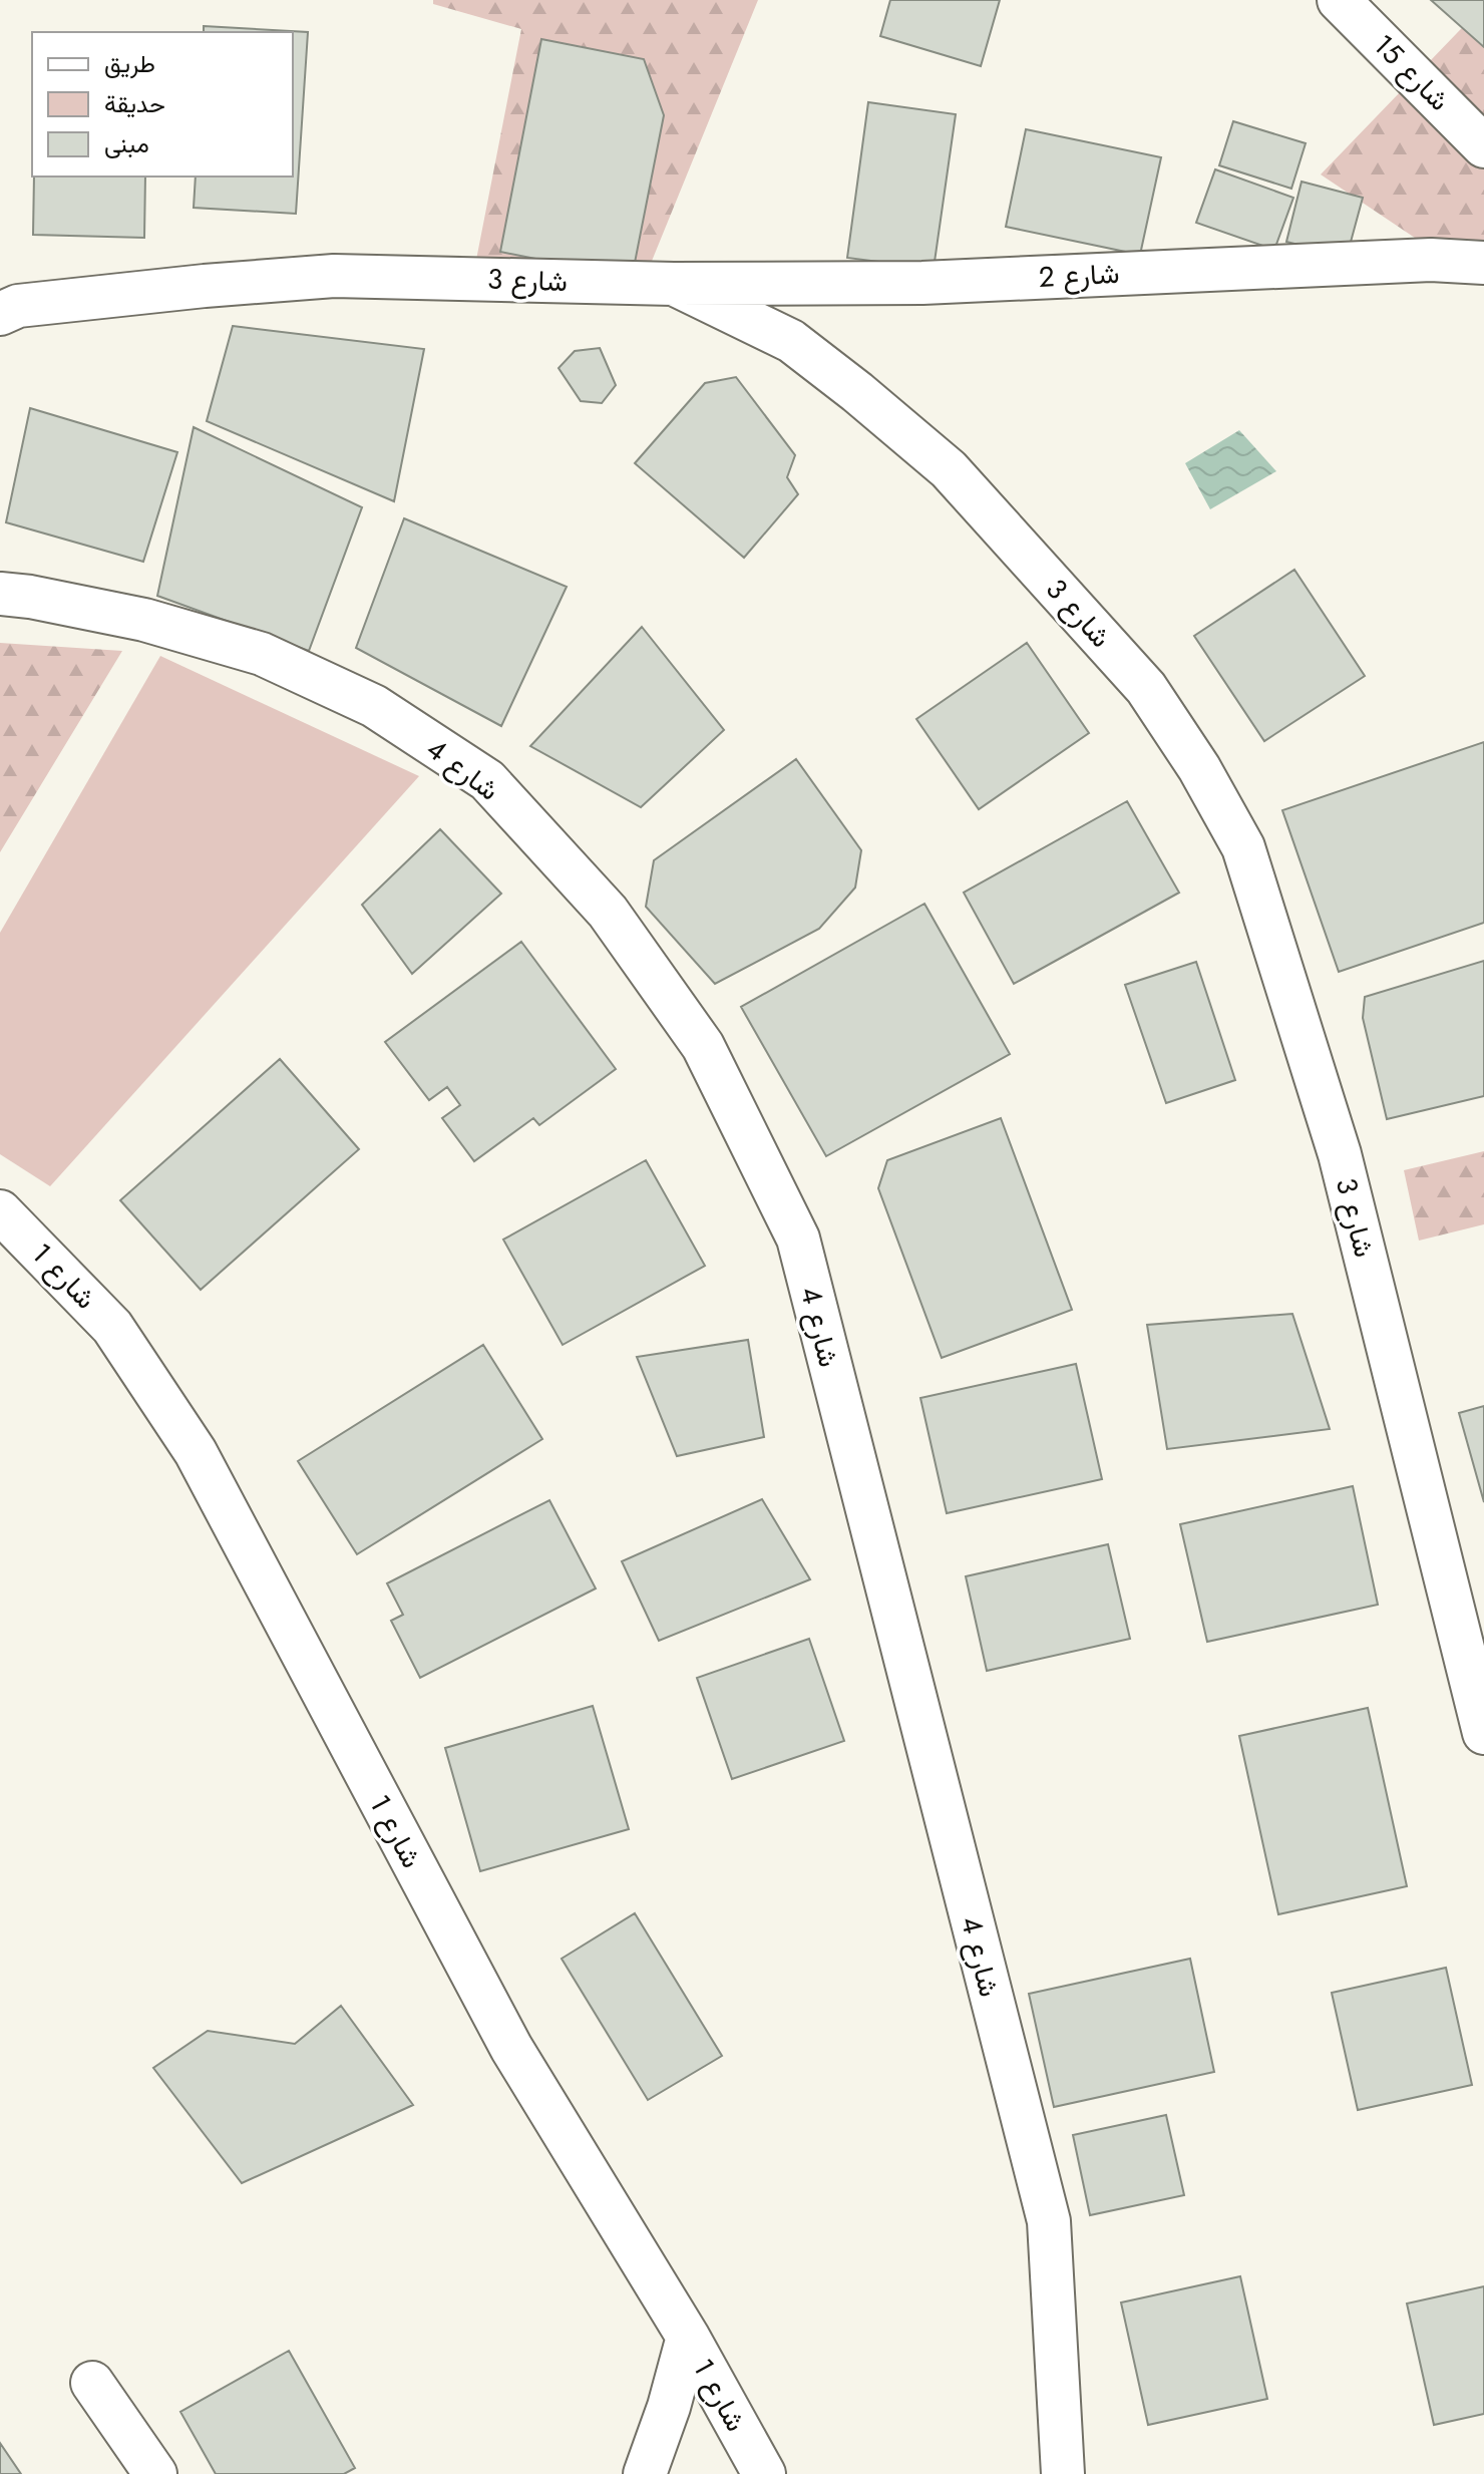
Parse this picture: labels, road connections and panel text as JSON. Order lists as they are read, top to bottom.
{
  "streets": {
    "street": [
      "شارع 15",
      "شارع 2",
      "شارع 3",
      "شارع 4",
      "شارع 1"
    ]
  },
  "crossings": [
    ["شارع 2", "شارع 3"]
  ],
  "legend": ["طريق", "حديقة", "مبنى"]
}
